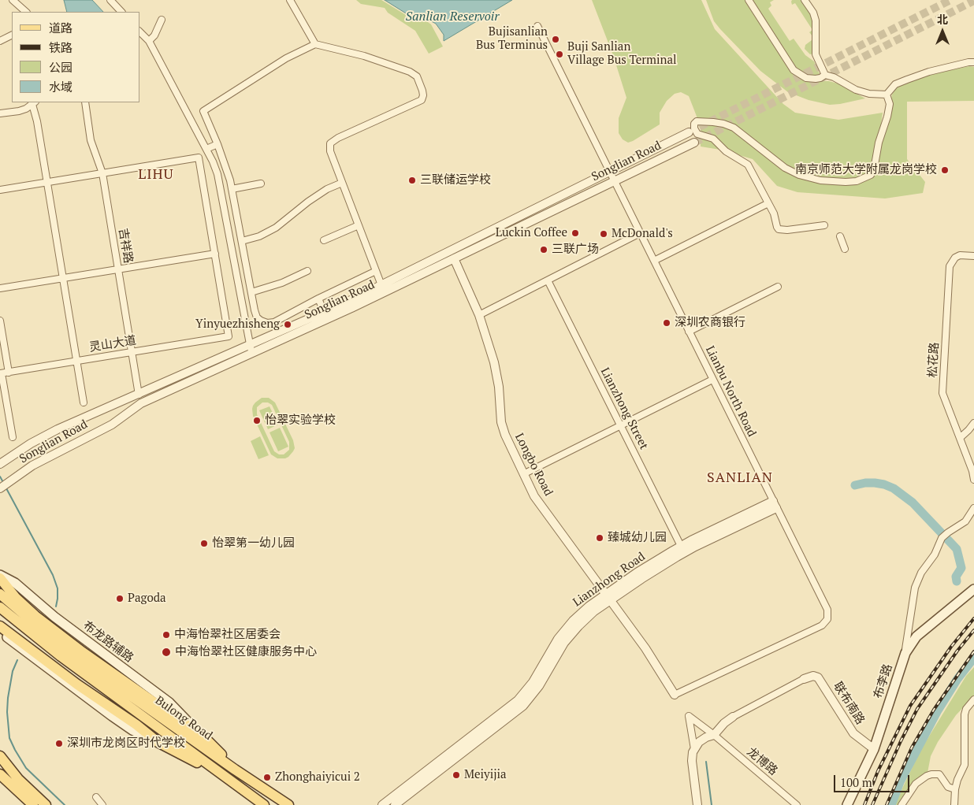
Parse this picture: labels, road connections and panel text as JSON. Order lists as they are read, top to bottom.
{
  "streets": {
    "main road": ["布龙路辅路", "布李路", "Bulong Road"],
    "street": [
      "Songlian Road",
      "吉祥路",
      "灵山大道",
      "松花路",
      "Lianbu North Road",
      "Lianzhong Street",
      "Longbo Road",
      "Lianzhong Road",
      "联布南路",
      "龙博路"
    ]
  },
  "crossings": [
    ["Songlian Road", "吉祥路"],
    ["Songlian Road", "Lianbu North Road"],
    ["Songlian Road", "Longbo Road"],
    ["吉祥路", "灵山大道"],
    ["Lianbu North Road", "Longbo Road"],
    ["Lianbu North Road", "Lianzhong Road"],
    ["Lianzhong Street", "Lianzhong Road"],
    ["Longbo Road", "Lianzhong Road"],
    ["布李路", "联布南路"]
  ],
  "districts": ["LIHU", "SANLIAN"],
  "water": ["Sanlian Reservoir"],
  "places": [
    "Bujisanlian Bus Terminus",
    "Buji Sanlian Village Bus Terminal",
    "南京师范大学附属龙岗学校",
    "三联储运学校",
    "Luckin Coffee",
    "McDonald's",
    "三联广场",
    "深圳农商银行",
    "Yinyuezhisheng",
    "怡翠实验学校",
    "臻城幼儿园",
    "怡翠第一幼儿园",
    "Pagoda",
    "中海怡翠社区居委会",
    "中海怡翠社区健康服务中心",
    "深圳市龙岗区时代学校",
    "Meiyijia",
    "Zhonghaiyicui 2"
  ],
  "legend": [
    "道路",
    "铁路",
    "公园",
    "水域"
  ],
  "scale_bar": "100 m",
  "north": "top"
}
